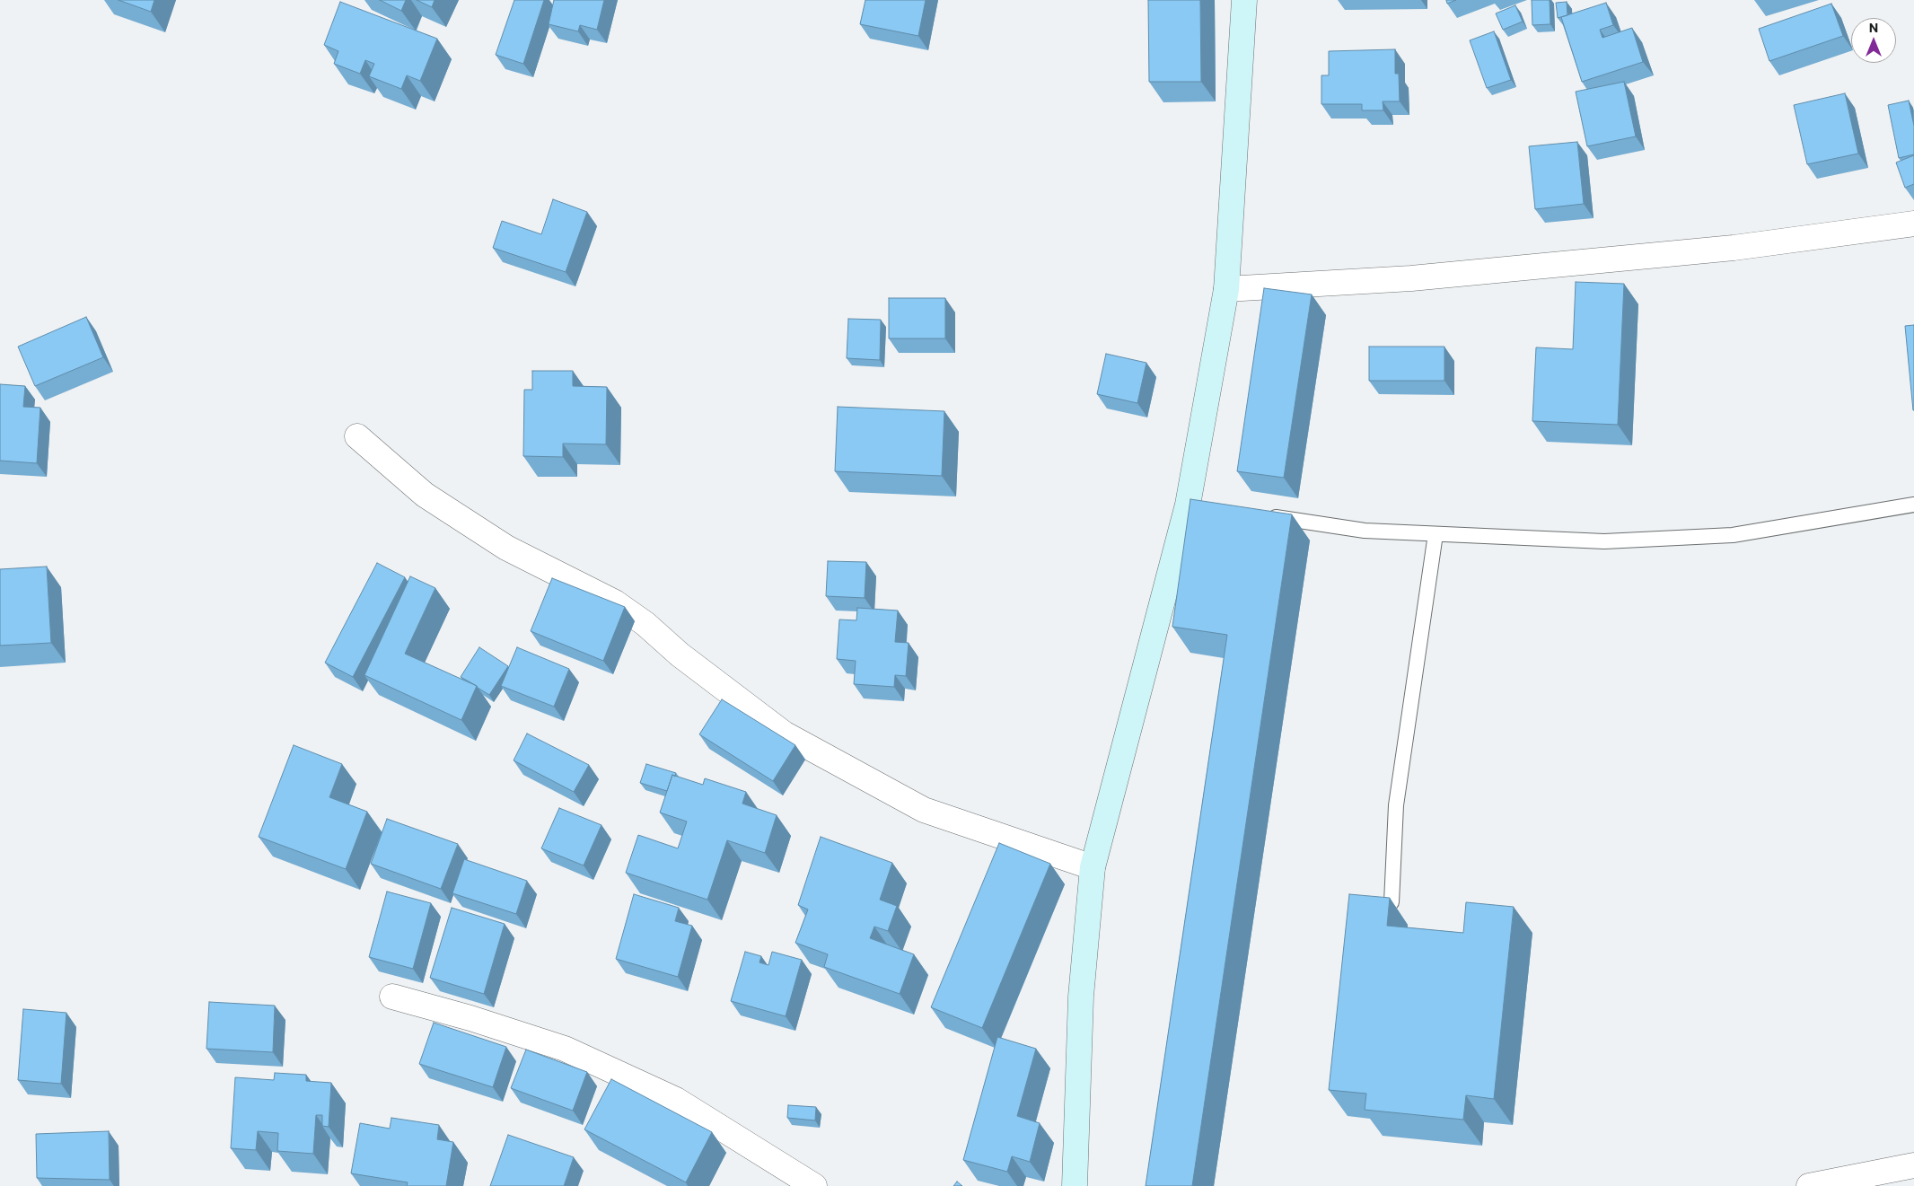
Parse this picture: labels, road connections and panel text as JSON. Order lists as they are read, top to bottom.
{
  "north": "top"
}
